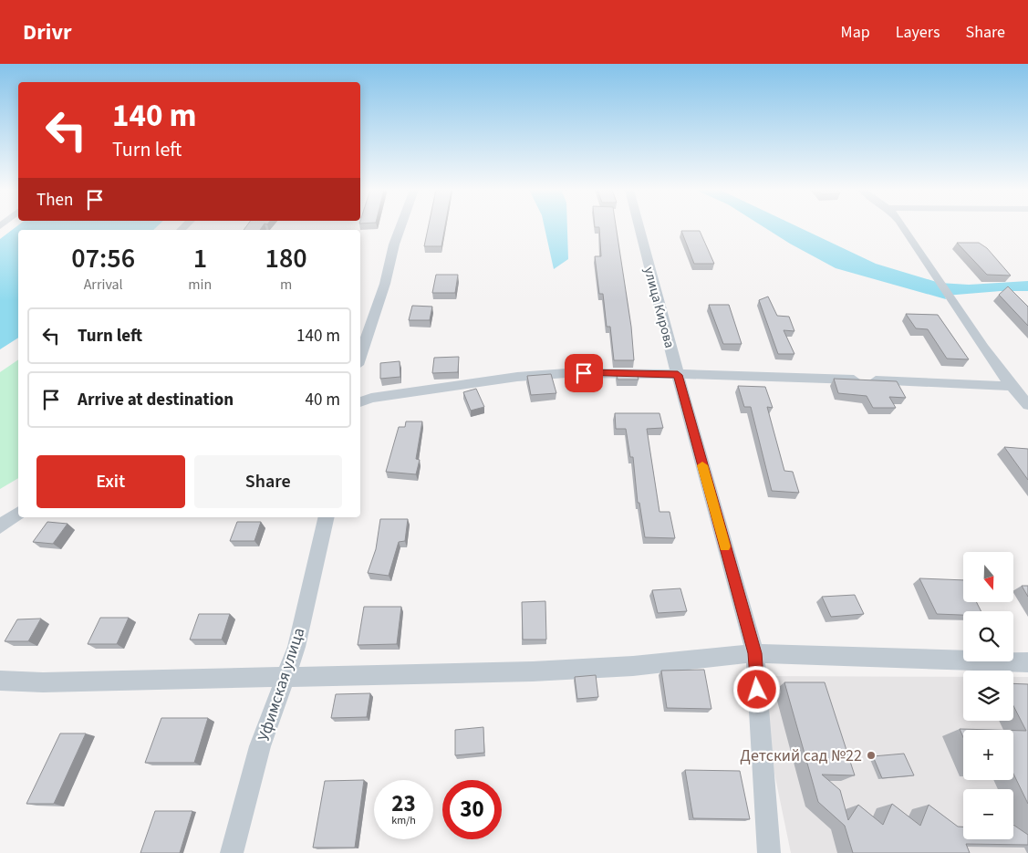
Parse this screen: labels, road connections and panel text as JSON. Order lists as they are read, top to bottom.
{
  "streets": {
    "street": ["улица Кирова", "Уфимская улица"]
  },
  "places": ["Детский сад №22"],
  "north": "bottom",
  "page": {
    "header": "Drivr",
    "nav": ["Map", "Layers", "Share"],
    "turn": ["140 m", "Turn left"],
    "then": "Then",
    "eta": [
      "07:56",
      "Arrival",
      "1",
      "min",
      "180",
      "m"
    ],
    "list": [
      {
        "name": "Turn left",
        "value": "140 m"
      },
      {
        "name": "Arrive at destination",
        "value": "40 m"
      }
    ],
    "buttons": ["Exit", "Share"],
    "map_buttons": ["+", "−"],
    "speed": "23 km/h",
    "limit": "30"
  }
}
